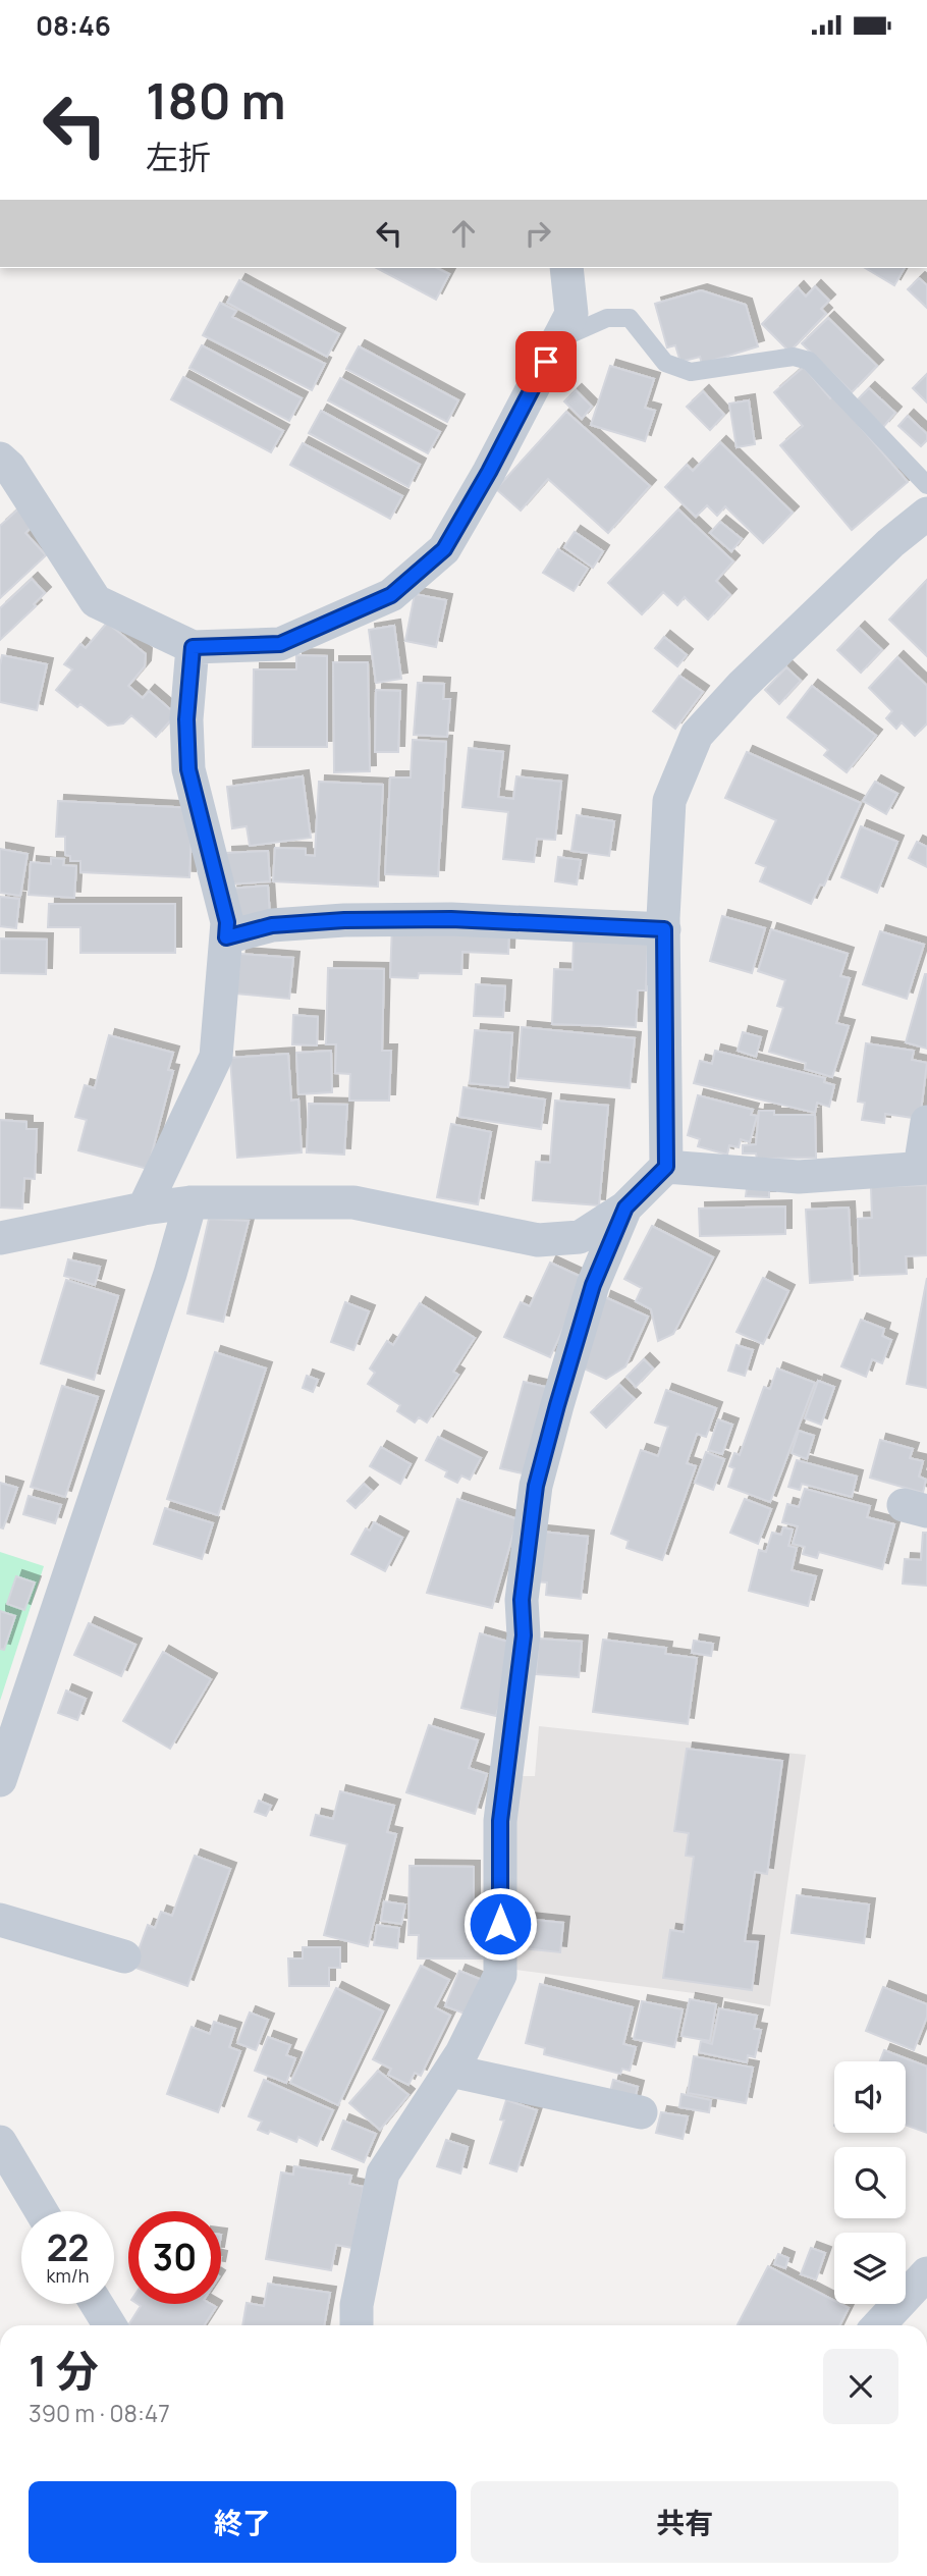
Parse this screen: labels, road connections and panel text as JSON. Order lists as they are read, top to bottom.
{
  "page": {
    "status": "08:46",
    "turn": ["180 m", "左折"],
    "speed": "22 km/h",
    "limit": "30",
    "heading": ["1 分", "390 m · 08:47"],
    "buttons": ["終了", "共有"]
  }
}
